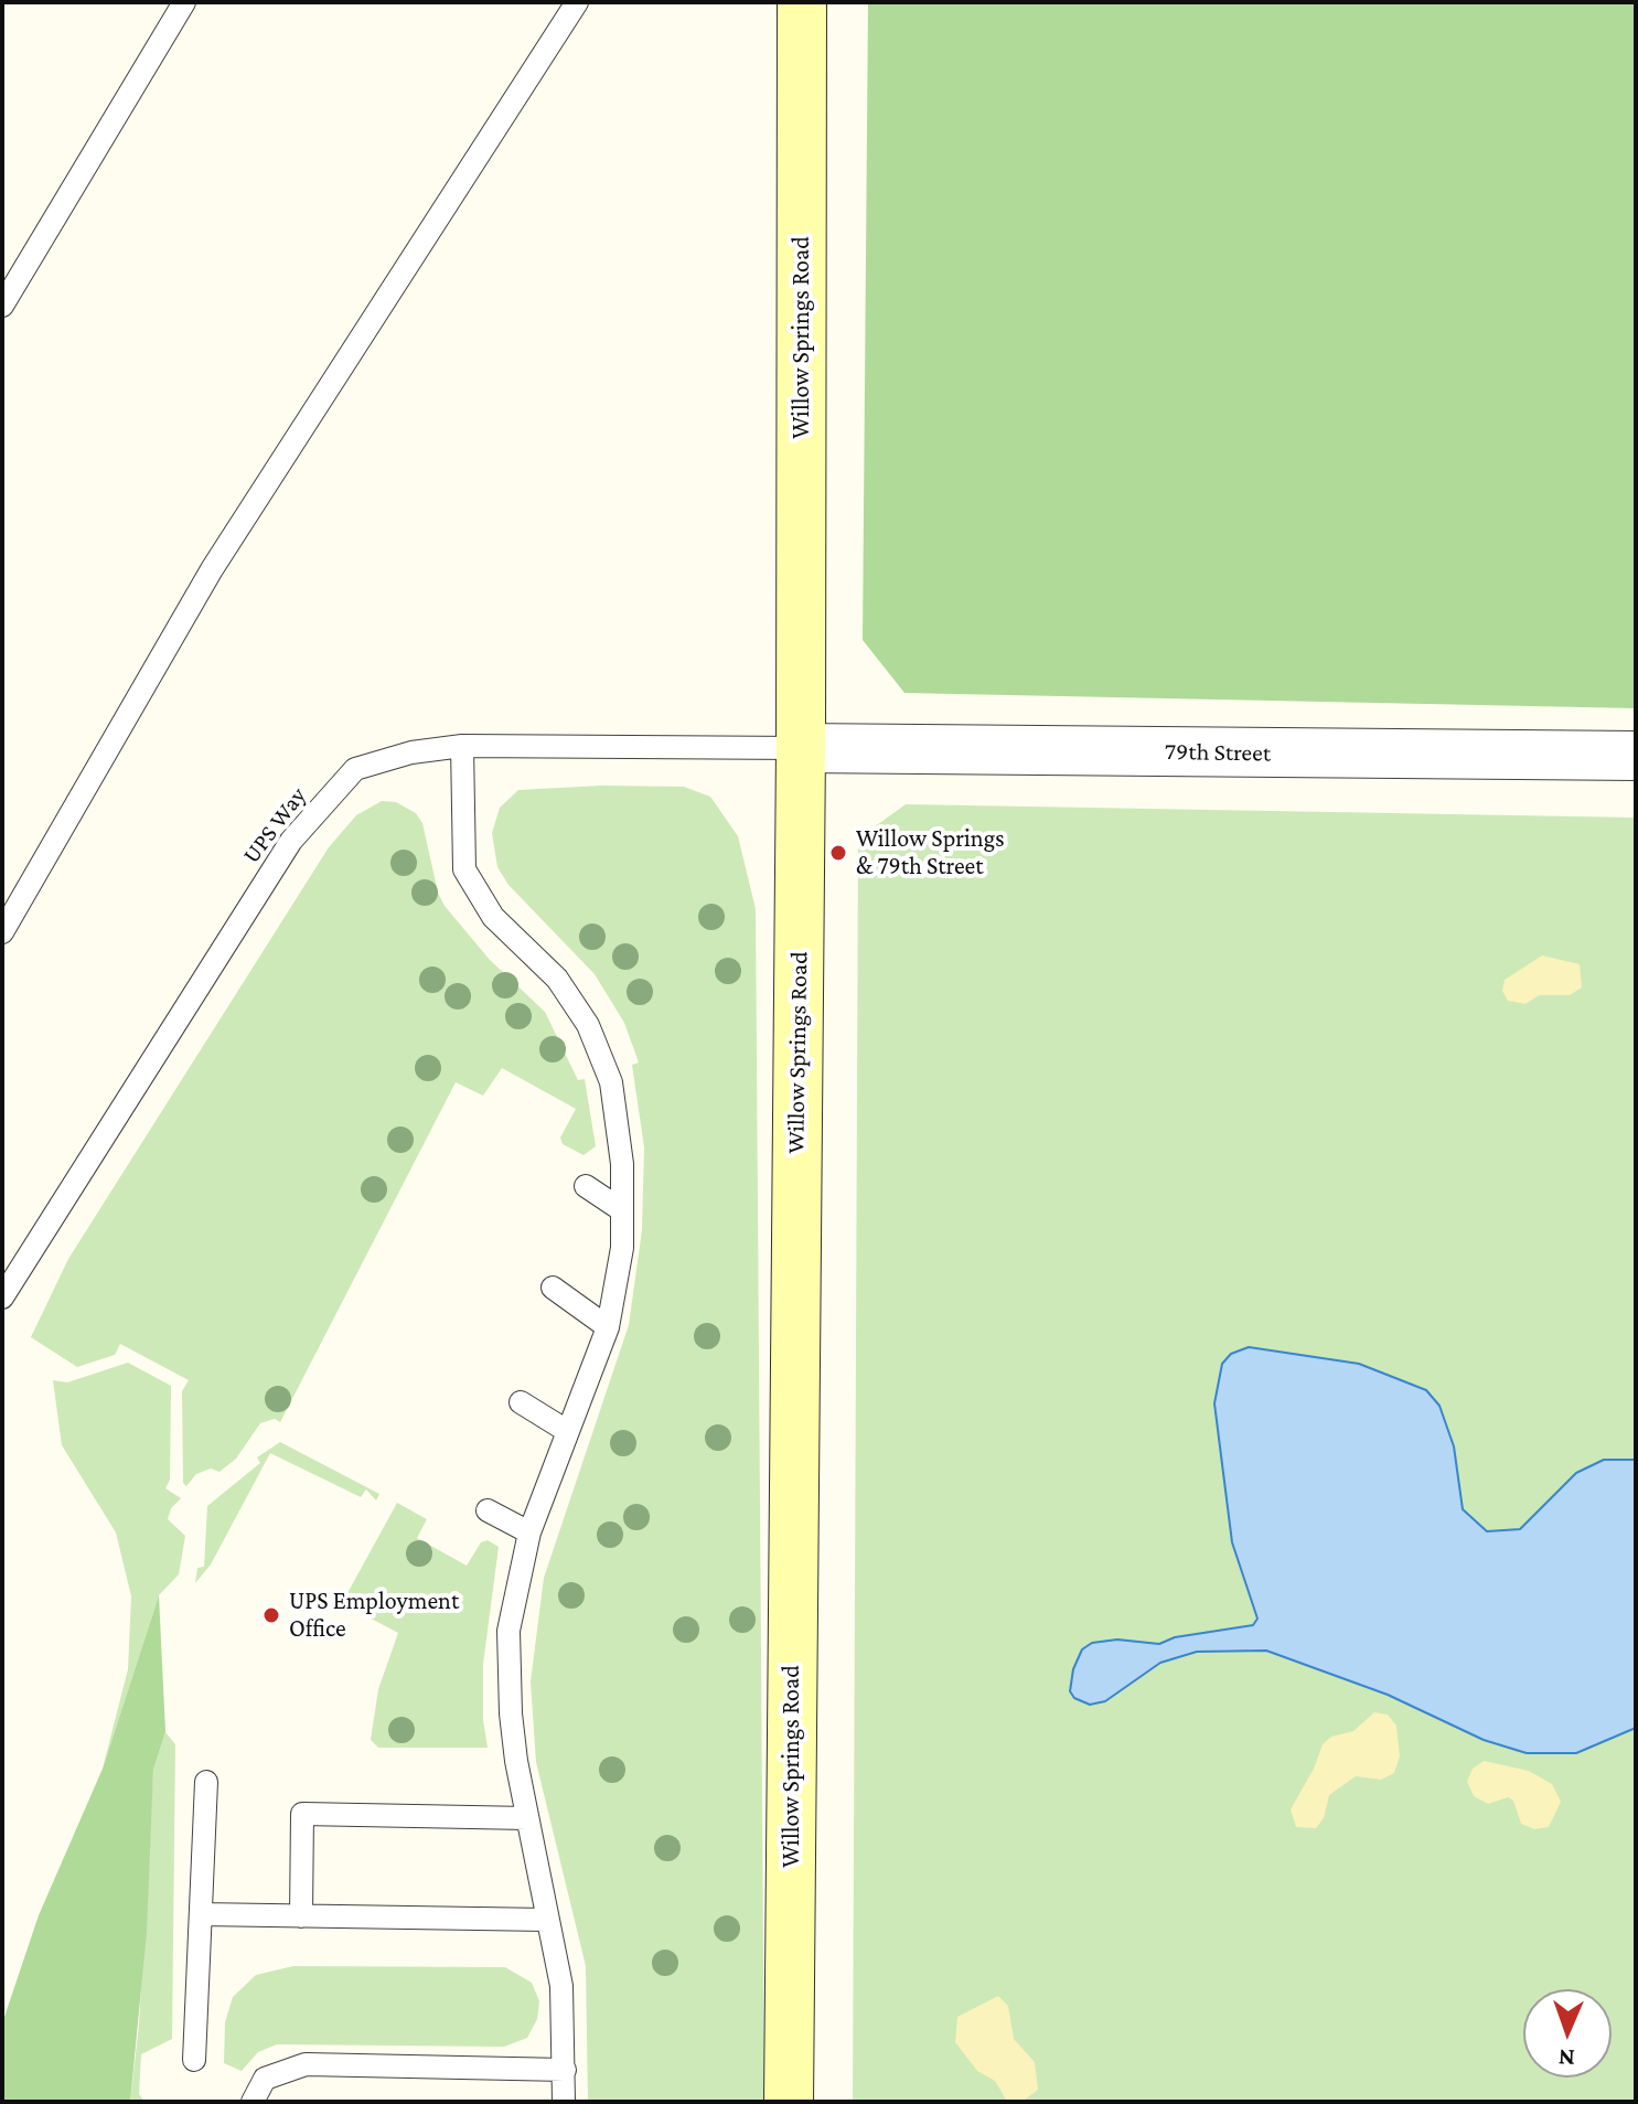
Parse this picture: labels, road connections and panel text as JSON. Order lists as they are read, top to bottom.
{
  "streets": {
    "main road": ["Willow Springs Road"],
    "street": ["79th Street"],
    "lane": ["UPS Way"]
  },
  "crossings": [
    ["Willow Springs Road", "79th Street"],
    ["Willow Springs Road", "UPS Way"],
    ["79th Street", "UPS Way"]
  ],
  "places": ["Willow Springs & 79th Street", "UPS Employment Office"],
  "north": "bottom"
}
